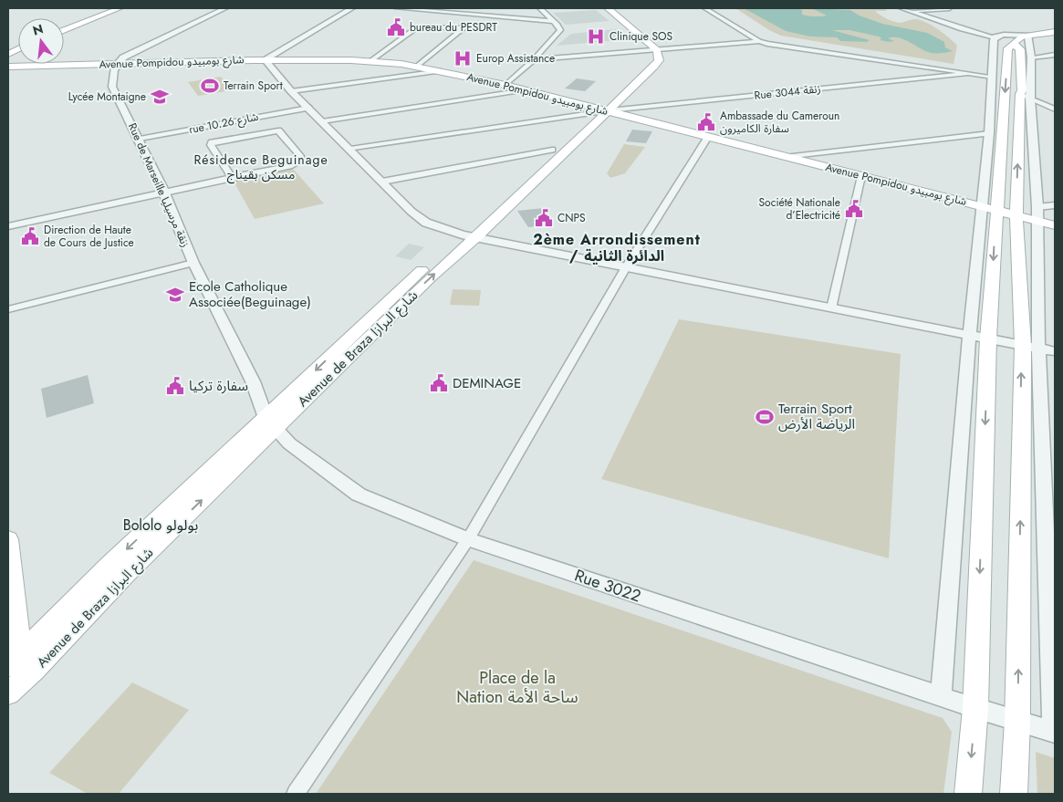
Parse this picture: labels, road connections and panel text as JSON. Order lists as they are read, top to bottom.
{
  "streets": {
    "main road": ["Avenue Pompidou شارع بومبيدو", "Avenue de Braza شارع البرازا"],
    "street": [
      "Rue 3044 زنقة",
      "rue 10.26 شارع",
      "Rue de Marseille زنقة مرسيليا",
      "Rue 3022"
    ]
  },
  "crossings": [
    ["Avenue Pompidou شارع بومبيدو", "Rue 3044 زنقة"],
    ["Avenue Pompidou شارع بومبيدو", "Rue de Marseille زنقة مرسيليا"],
    ["Avenue Pompidou شارع بومبيدو", "Avenue de Braza شارع البرازا"],
    ["Rue 3044 زنقة", "Avenue de Braza شارع البرازا"],
    ["rue 10.26 شارع", "Rue de Marseille زنقة مرسيليا"],
    ["Rue de Marseille زنقة مرسيليا", "Avenue de Braza شارع البرازا"],
    ["Rue de Marseille زنقة مرسيليا", "Rue 3022"],
    ["Avenue de Braza شارع البرازا", "Rue 3022"]
  ],
  "districts": ["Résidence Beguinage مسكن بقيناج", "2ème Arrondissement / الدائرة الثانية", "Bololo بولولو"],
  "parks": ["Place de la Nation ساحة الأمة"],
  "places": {
    "public building": [
      "bureau du PESDRT",
      "Ambassade du Cameroun سفارة الكاميرون",
      "Société Nationale d’Electricité",
      "CNPS",
      "Direction de Haute de Cours de Justice",
      "DEMINAGE",
      "سفارة تركيا"
    ],
    "hospital": ["Clinique SOS", "Europ Assistance"],
    "sports": ["Terrain Sport", "Terrain Sport الرياضة الأرض"],
    "school or university": ["Lycée Montaigne", "Ecole Catholique Associée(Beguinage)"]
  },
  "north": "top"
}
